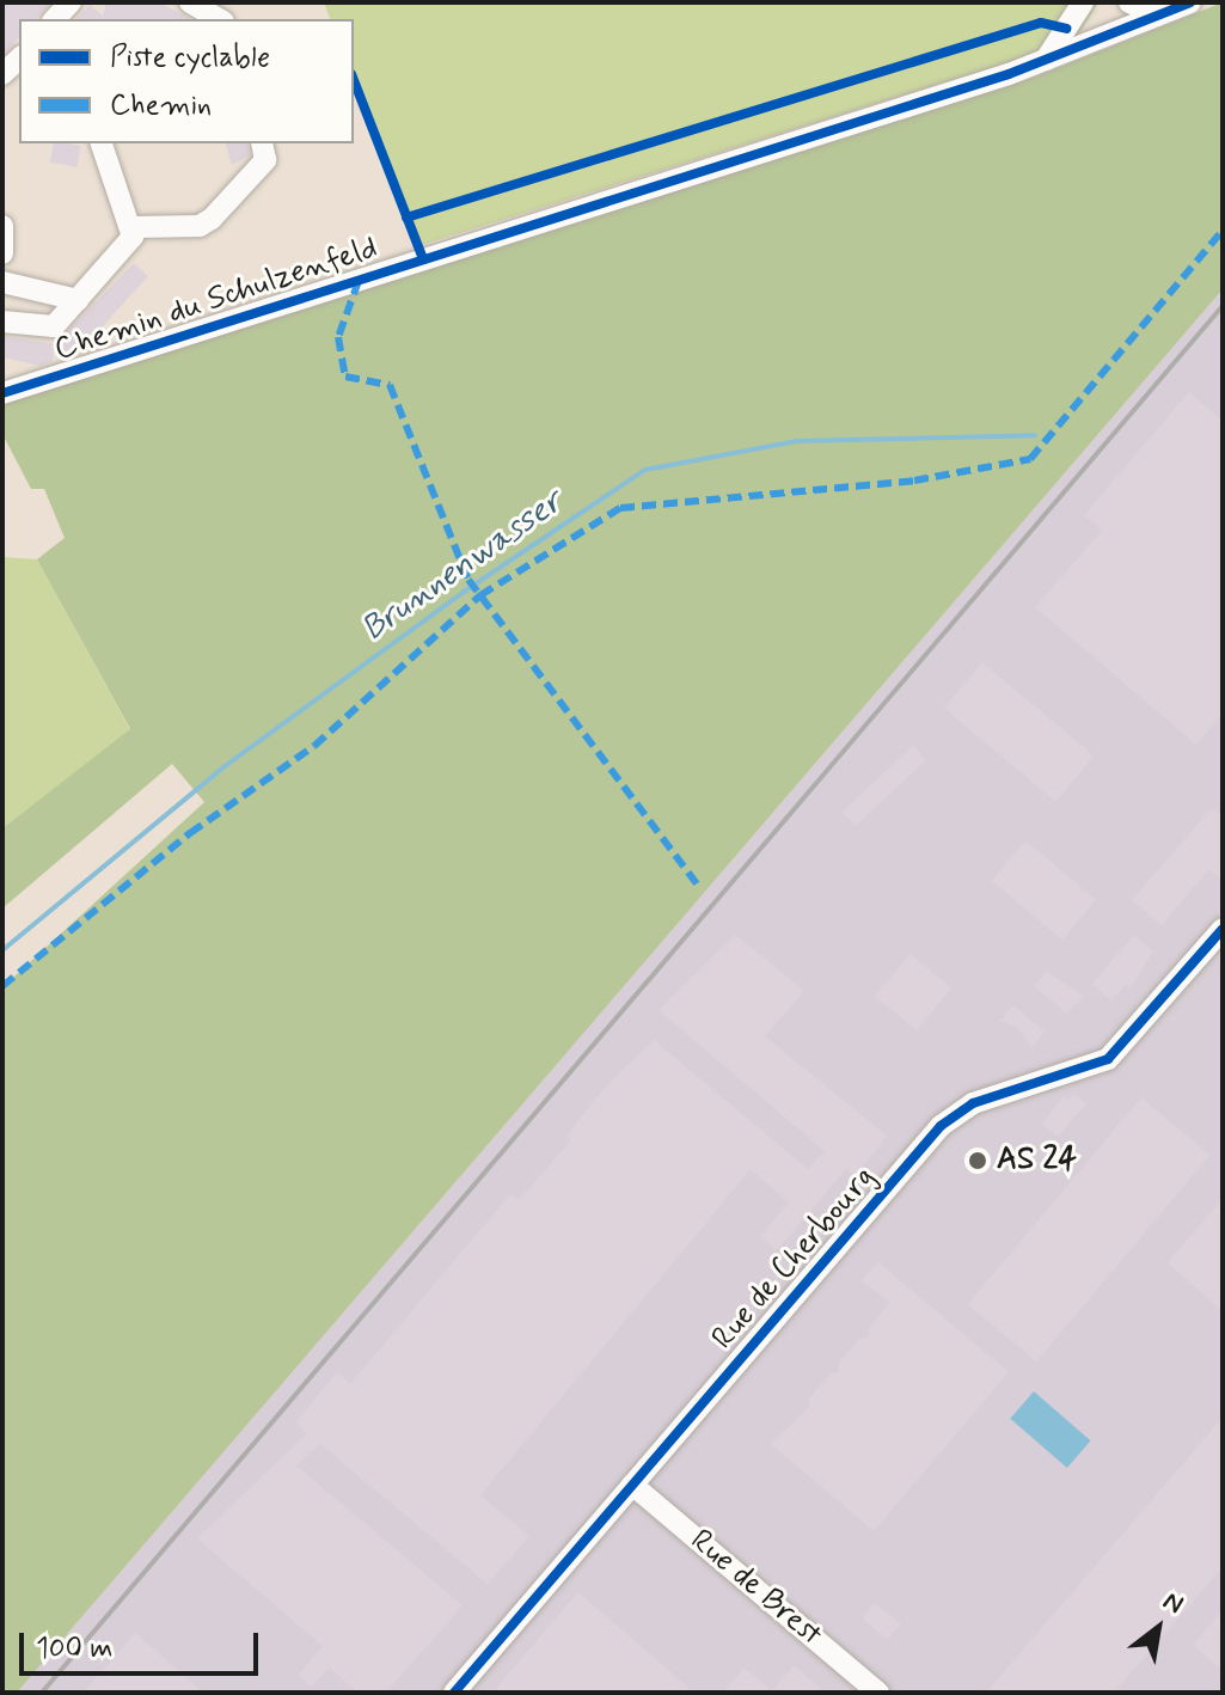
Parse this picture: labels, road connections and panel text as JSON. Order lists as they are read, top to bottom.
{
  "streets": {
    "street": ["Chemin du Schulzenfeld", "Rue de Cherbourg", "Rue de Brest"]
  },
  "crossings": [
    ["Rue de Cherbourg", "Rue de Brest"]
  ],
  "water": ["Brunnenwasser"],
  "places": ["AS 24"],
  "legend": ["Piste cyclable", "Chemin"],
  "scale_bar": "100 m",
  "north": "top right"
}
